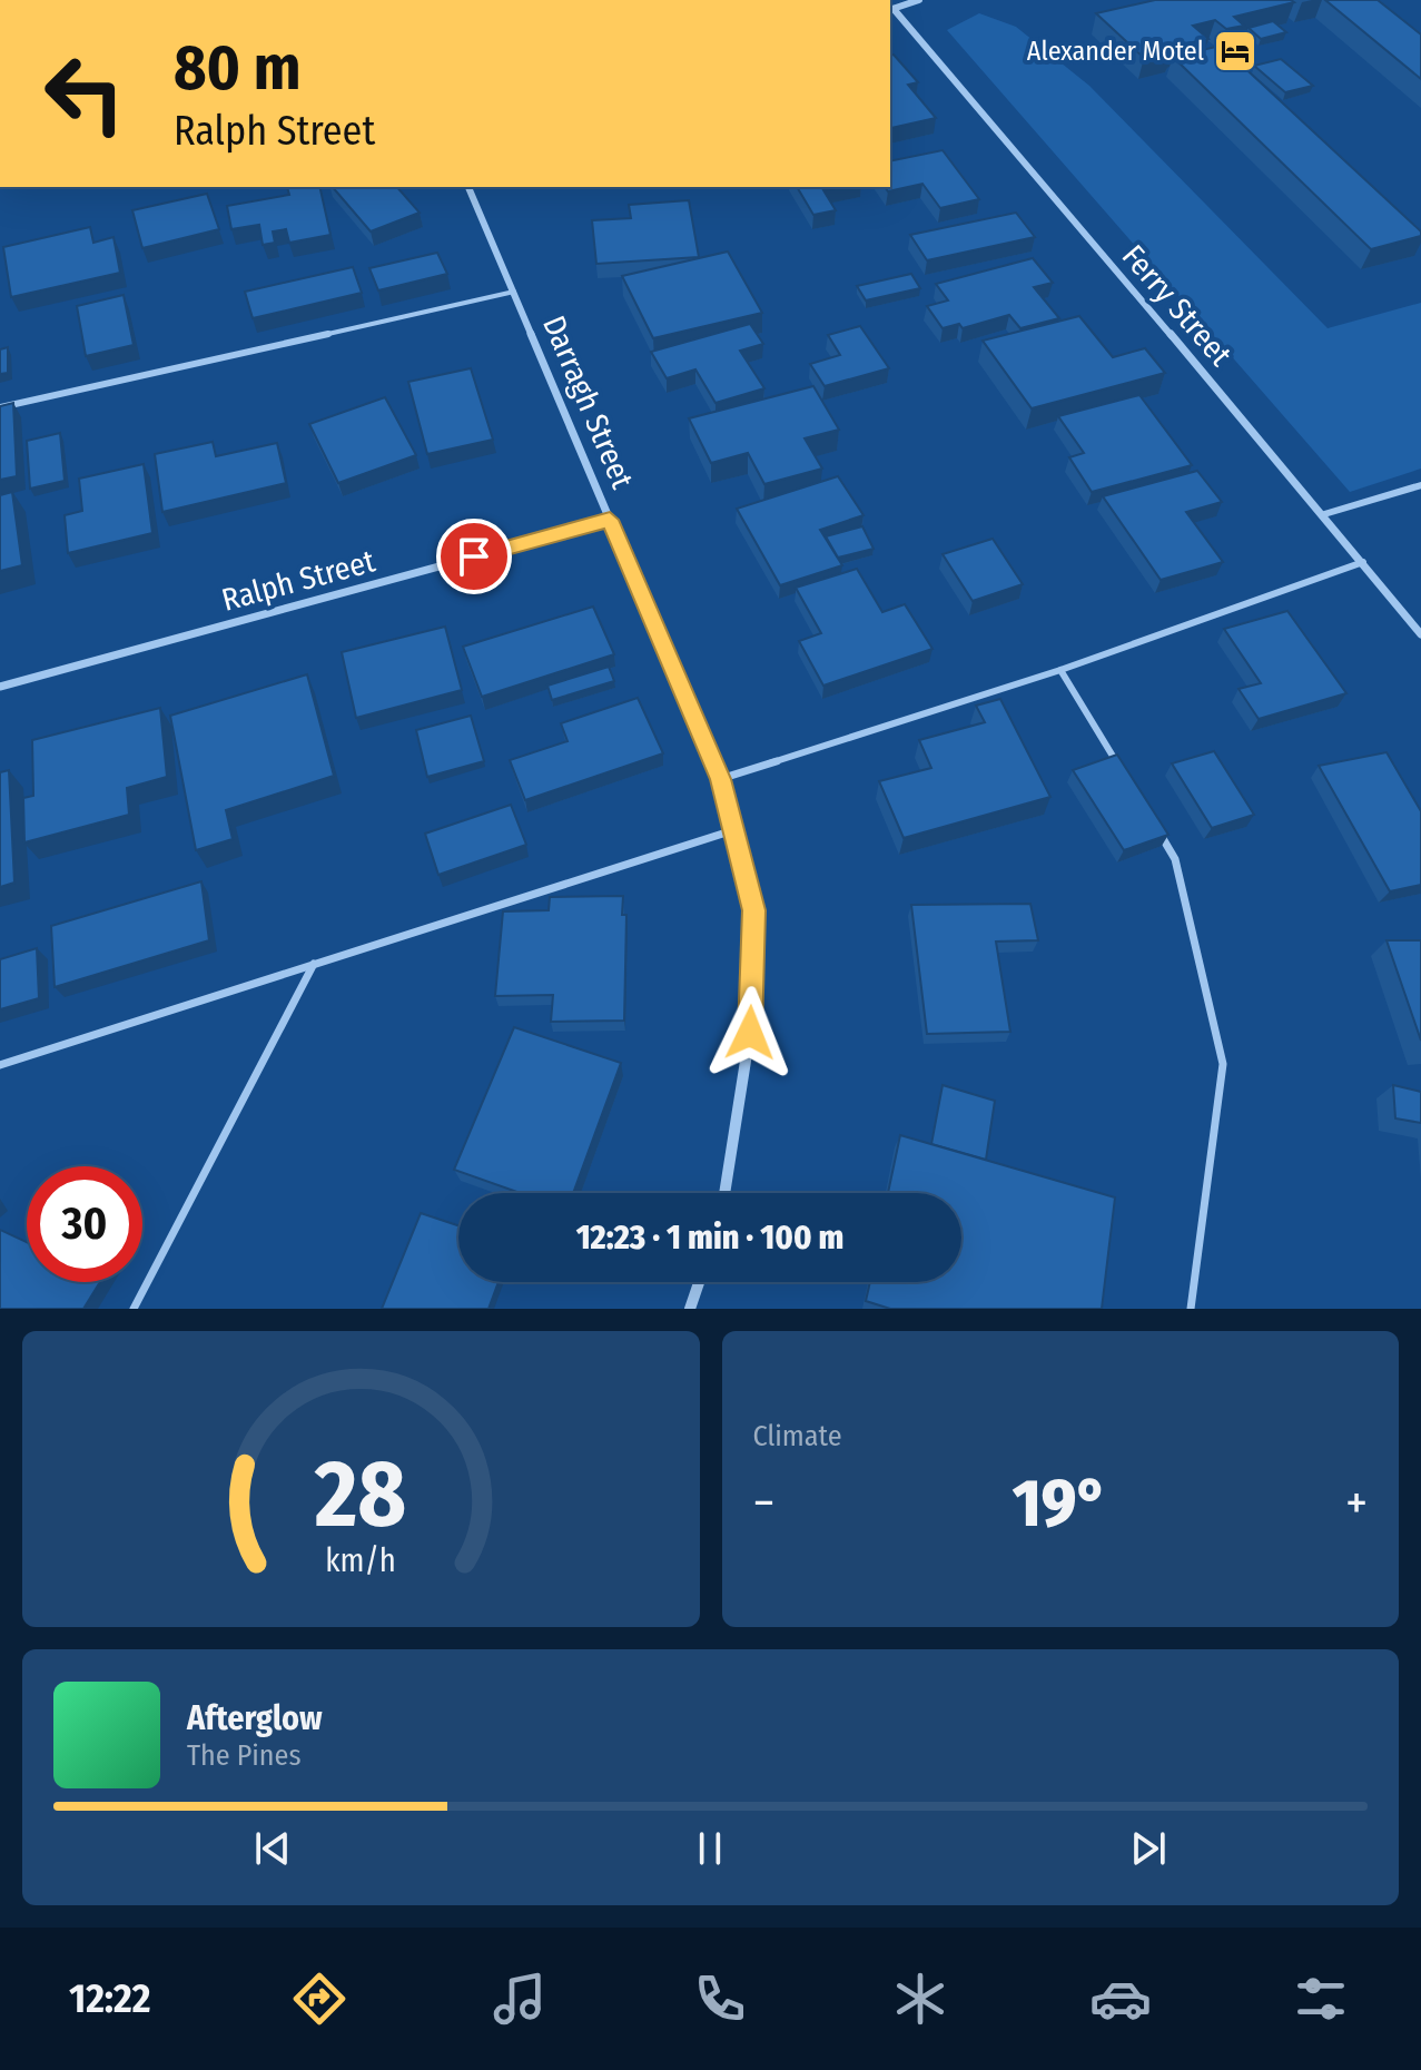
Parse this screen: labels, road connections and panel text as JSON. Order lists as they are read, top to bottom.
{
  "streets": {
    "street": ["Ferry Street", "Darragh Street", "Ralph Street"]
  },
  "crossings": [
    ["Darragh Street", "Ralph Street"]
  ],
  "places": {
    "hotel": ["Alexander Motel"]
  },
  "page": {
    "turn": ["80 m", "Ralph Street"],
    "limit": "30",
    "trip": "12:23 · 1 min · 100 m",
    "tile": "Climate",
    "heat": ["−", "19°", "+"],
    "song": ["Afterglow", "The Pines"],
    "tabs": "12:22",
    "gauge": ["28", "km/h"]
  }
}
